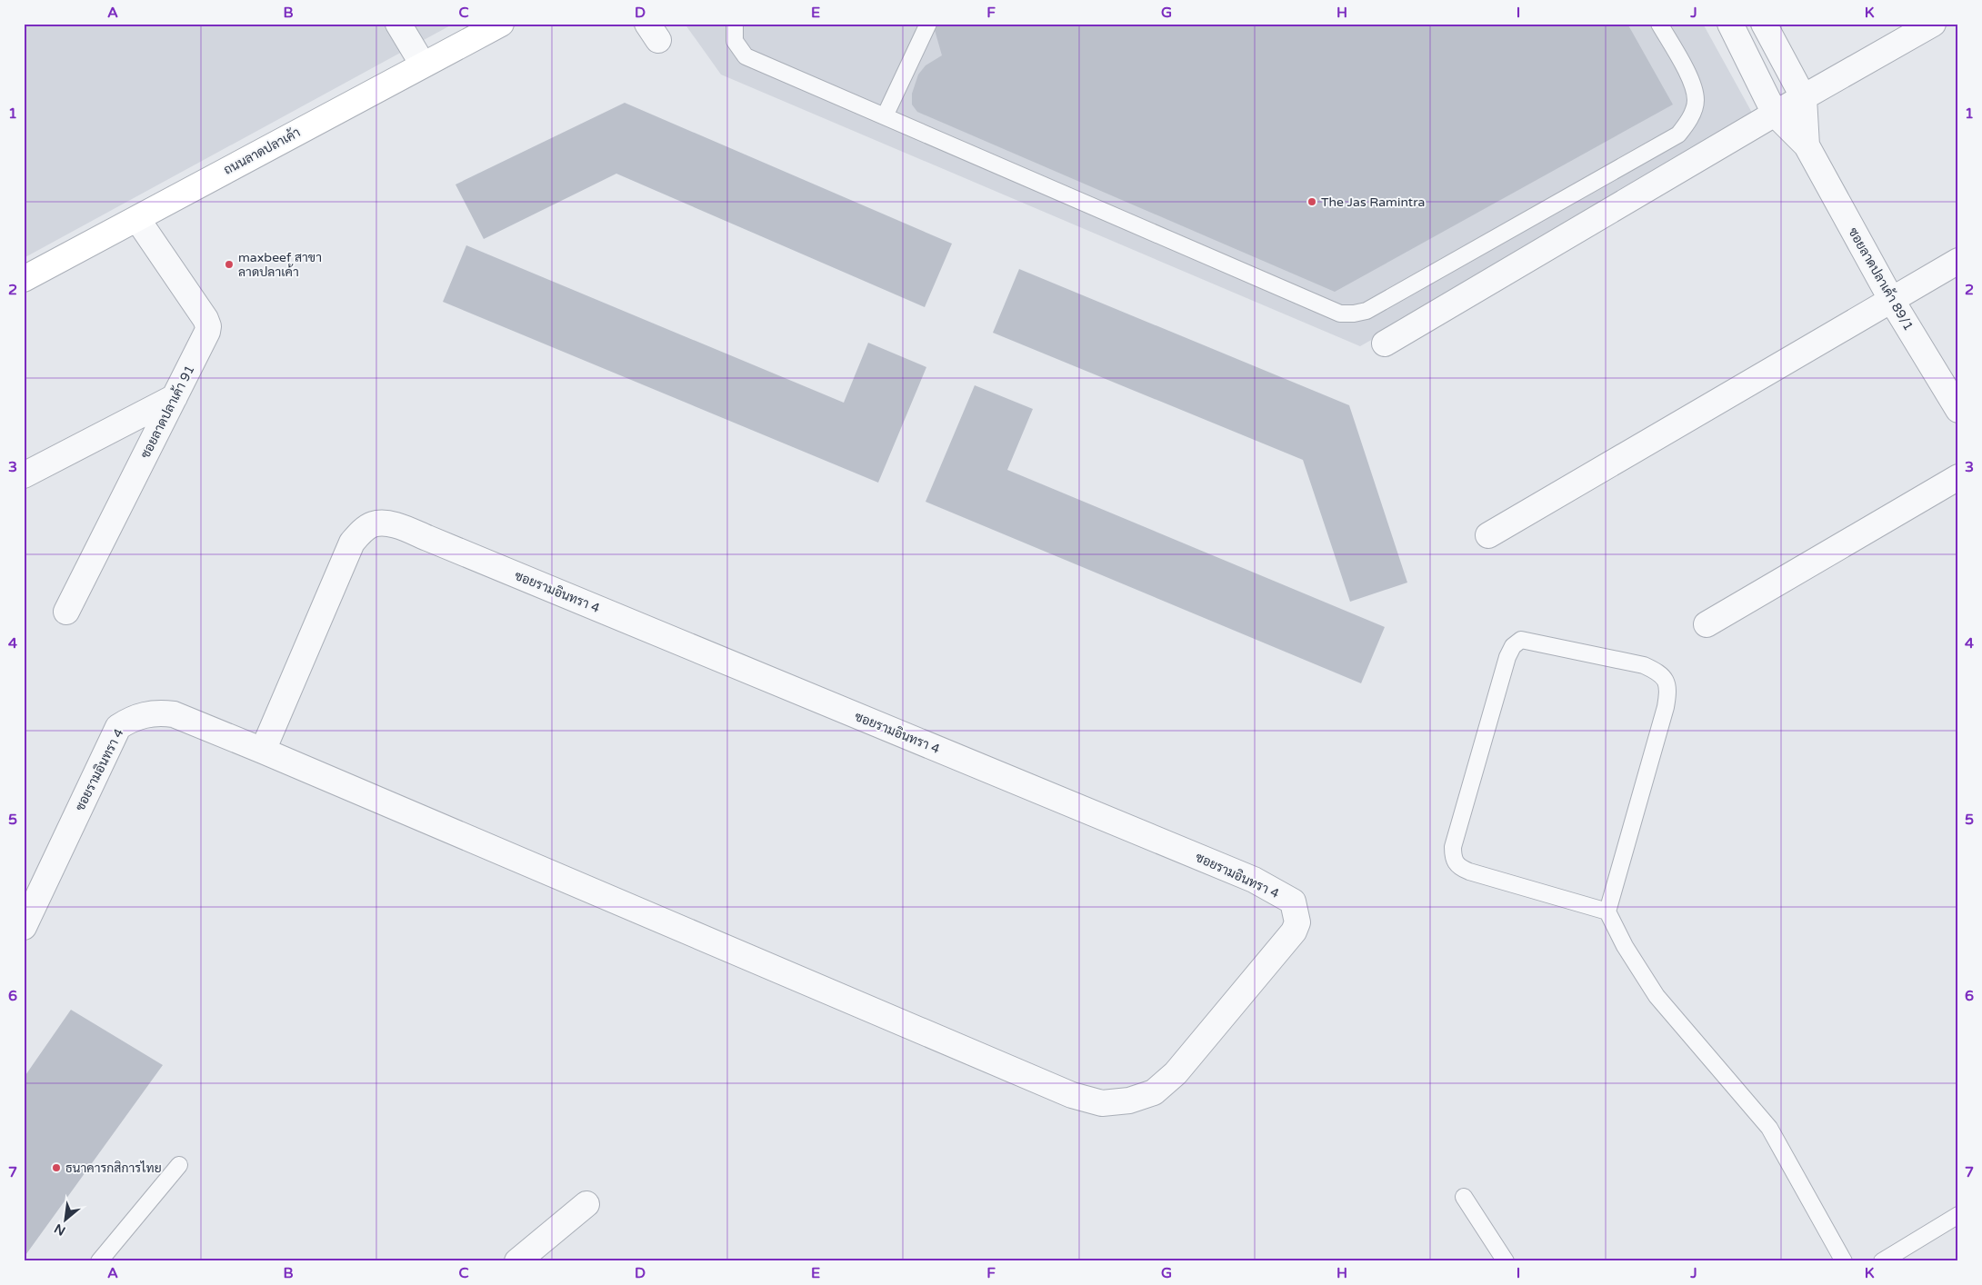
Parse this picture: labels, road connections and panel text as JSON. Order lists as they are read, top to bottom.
{
  "streets": {
    "main road": ["ถนนลาดปลาเค้า"],
    "street": ["ซอยลาดปลาเค้า 89/1", "ซอยลาดปลาเค้า 91", "ซอยรามอินทรา 4"]
  },
  "crossings": [
    ["ถนนลาดปลาเค้า", "ซอยลาดปลาเค้า 91"]
  ],
  "places": ["The Jas Ramintra", "maxbeef สาขา ลาดปลาเค้า", "ธนาคารกสิการไทย"],
  "north": "bottom left",
  "grid": {
    "columns": [
      "A",
      "B",
      "C",
      "D",
      "E",
      "F",
      "G",
      "H",
      "I",
      "J",
      "K"
    ],
    "rows": [
      "1",
      "2",
      "3",
      "4",
      "5",
      "6",
      "7"
    ]
  }
}
